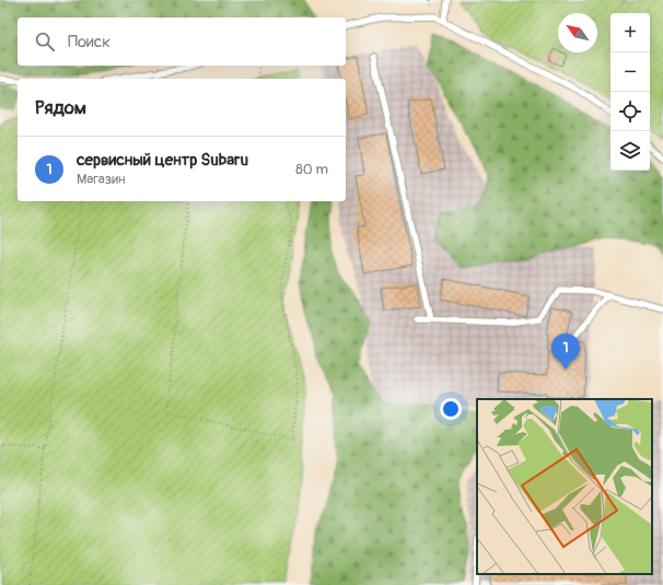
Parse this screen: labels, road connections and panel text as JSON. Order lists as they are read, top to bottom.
{
  "north": "top left",
  "page": {
    "map_buttons": ["+", "−"],
    "search": "Поиск",
    "heading": "Рядом",
    "list": [
      {
        "mark": "1",
        "name": "сервисный центр Subaru",
        "note": "Магазин",
        "value": "80 m"
      }
    ],
    "pins": "1"
  }
}
